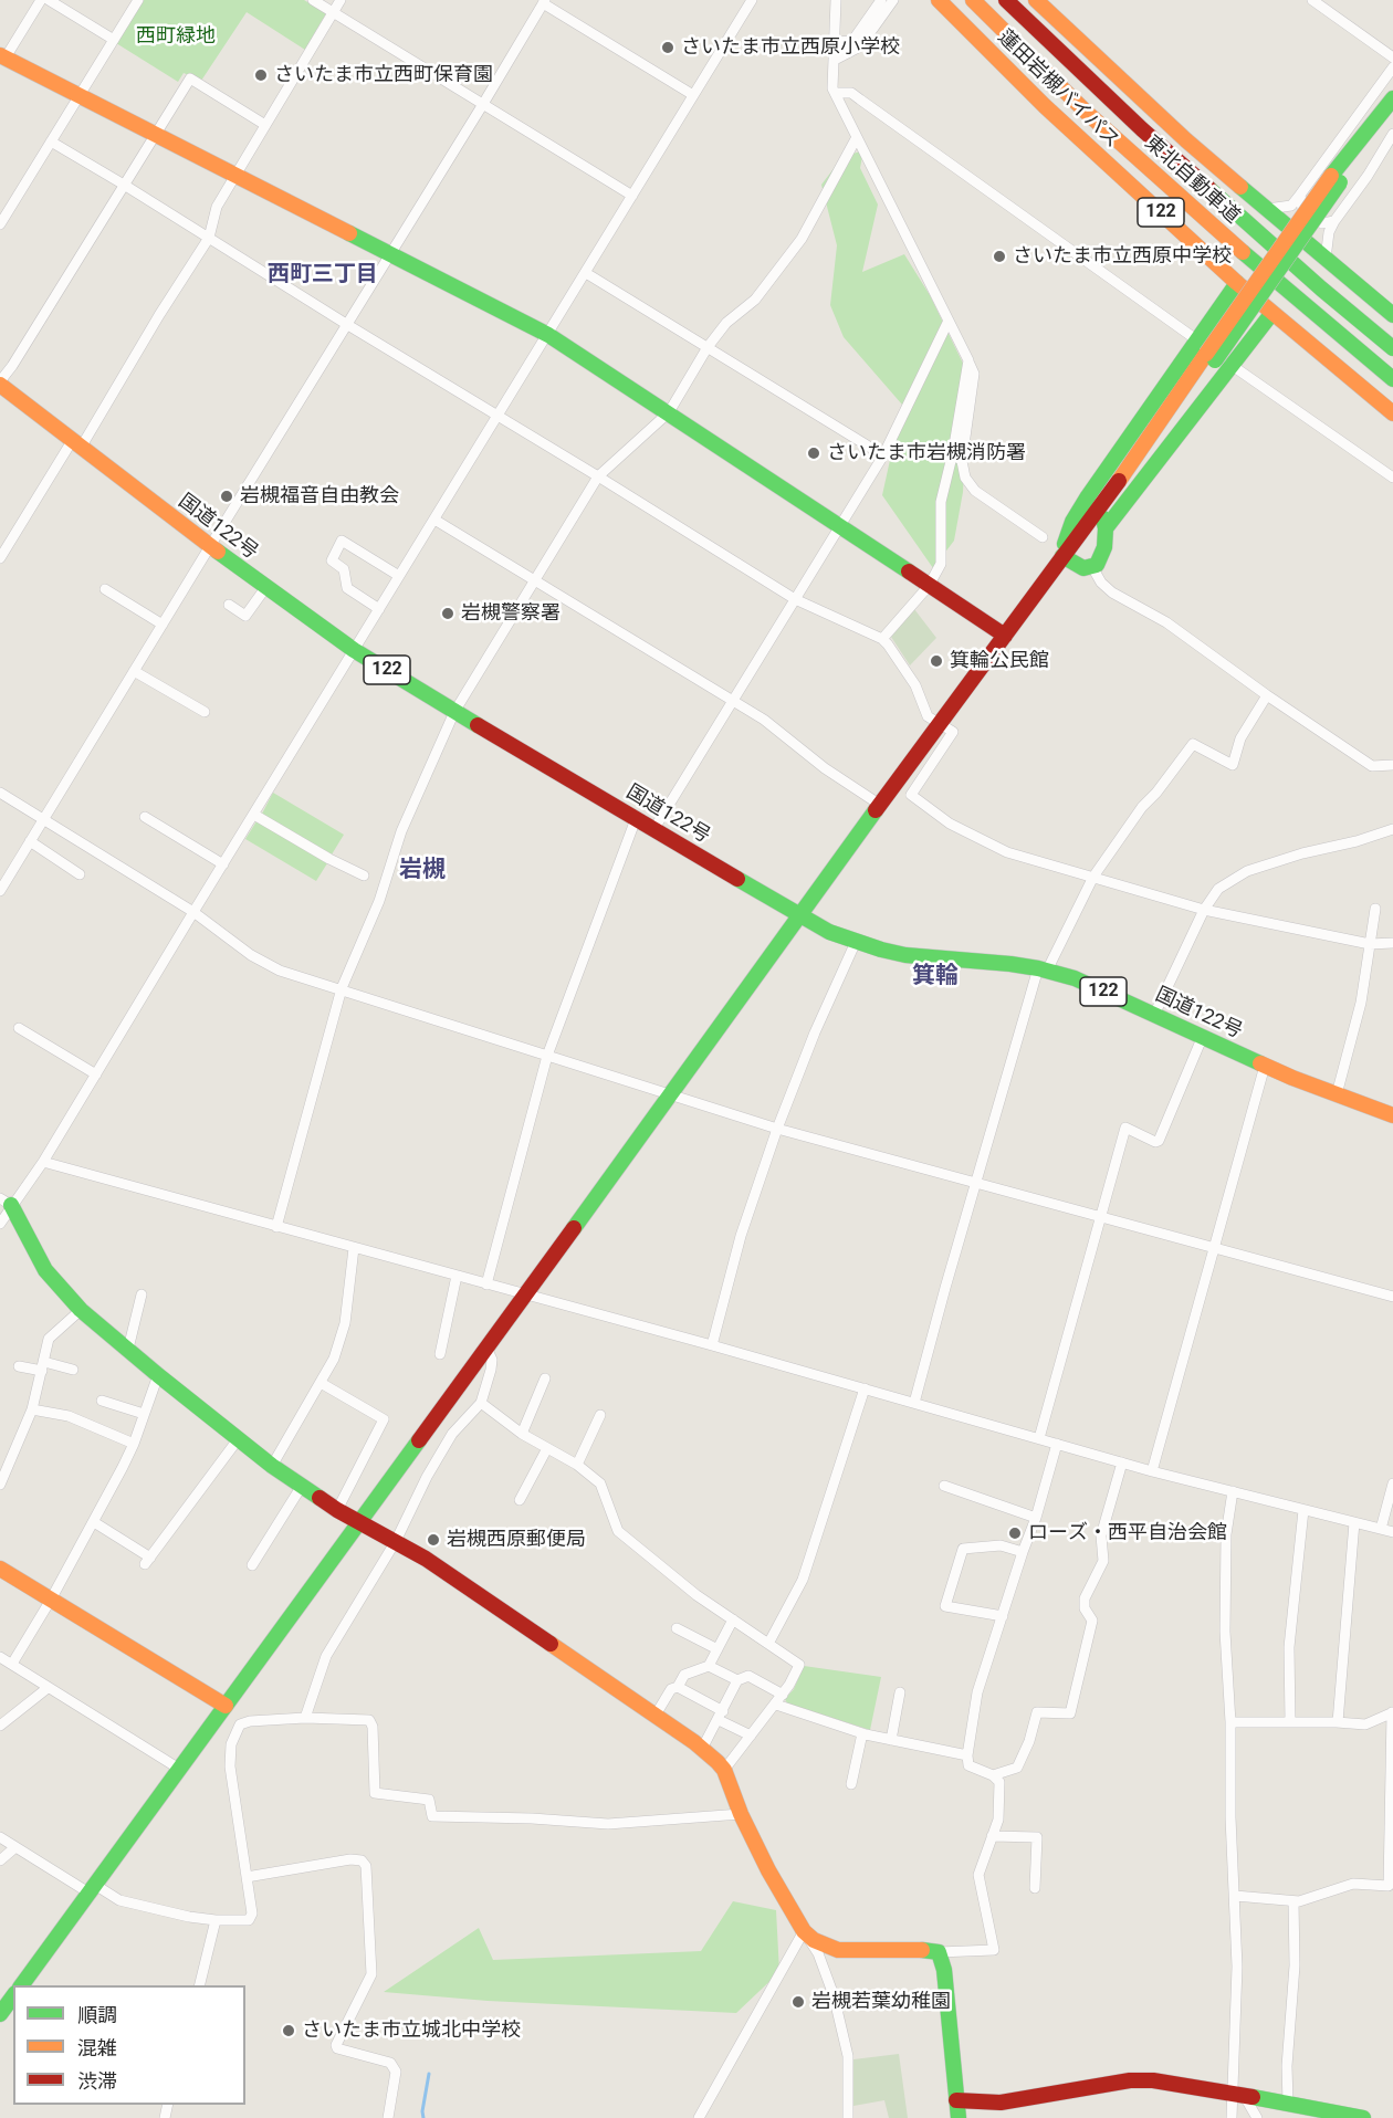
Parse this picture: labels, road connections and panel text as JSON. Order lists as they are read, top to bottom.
{
  "streets": {
    "main road": [
      "蓮田岩槻バイパス",
      "東北自動車道",
      "122",
      "国道122号"
    ]
  },
  "districts": ["西町三丁目", "岩槻", "箕輪"],
  "parks": ["西町緑地"],
  "places": [
    "さいたま市立西原小学校",
    "さいたま市立西町保育園",
    "さいたま市立西原中学校",
    "さいたま市岩槻消防署",
    "岩槻福音自由教会",
    "岩槻警察署",
    "箕輪公民館",
    "ローズ・西平自治会館",
    "岩槻西原郵便局",
    "岩槻若葉幼稚園",
    "さいたま市立城北中学校"
  ],
  "legend": ["順調", "混雑", "渋滞"]
}
